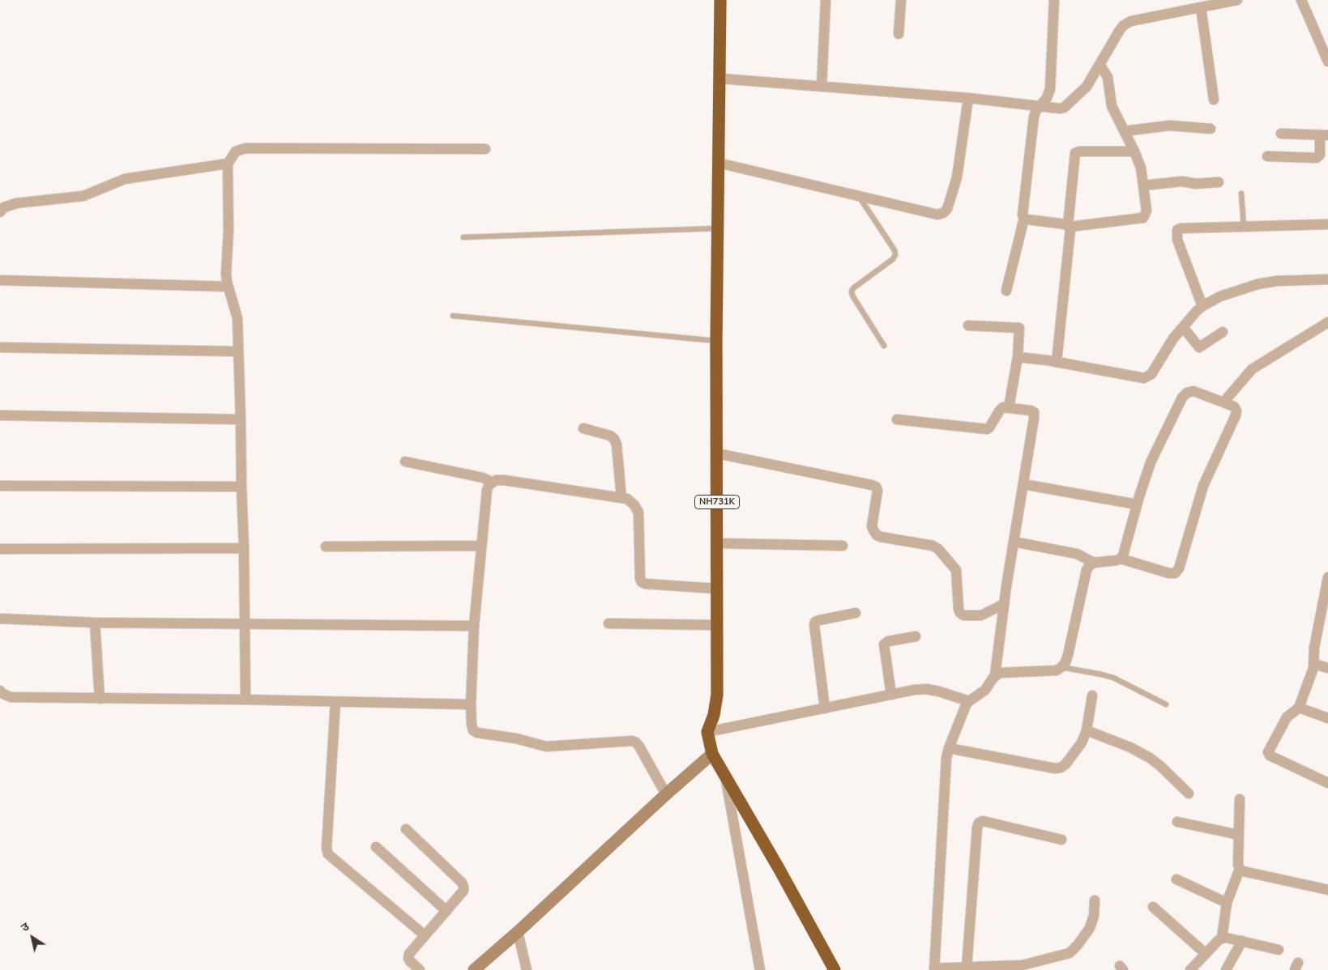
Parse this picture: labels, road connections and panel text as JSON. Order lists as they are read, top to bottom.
{
  "streets": {
    "highway": ["NH731K"]
  },
  "north": "top left"
}
